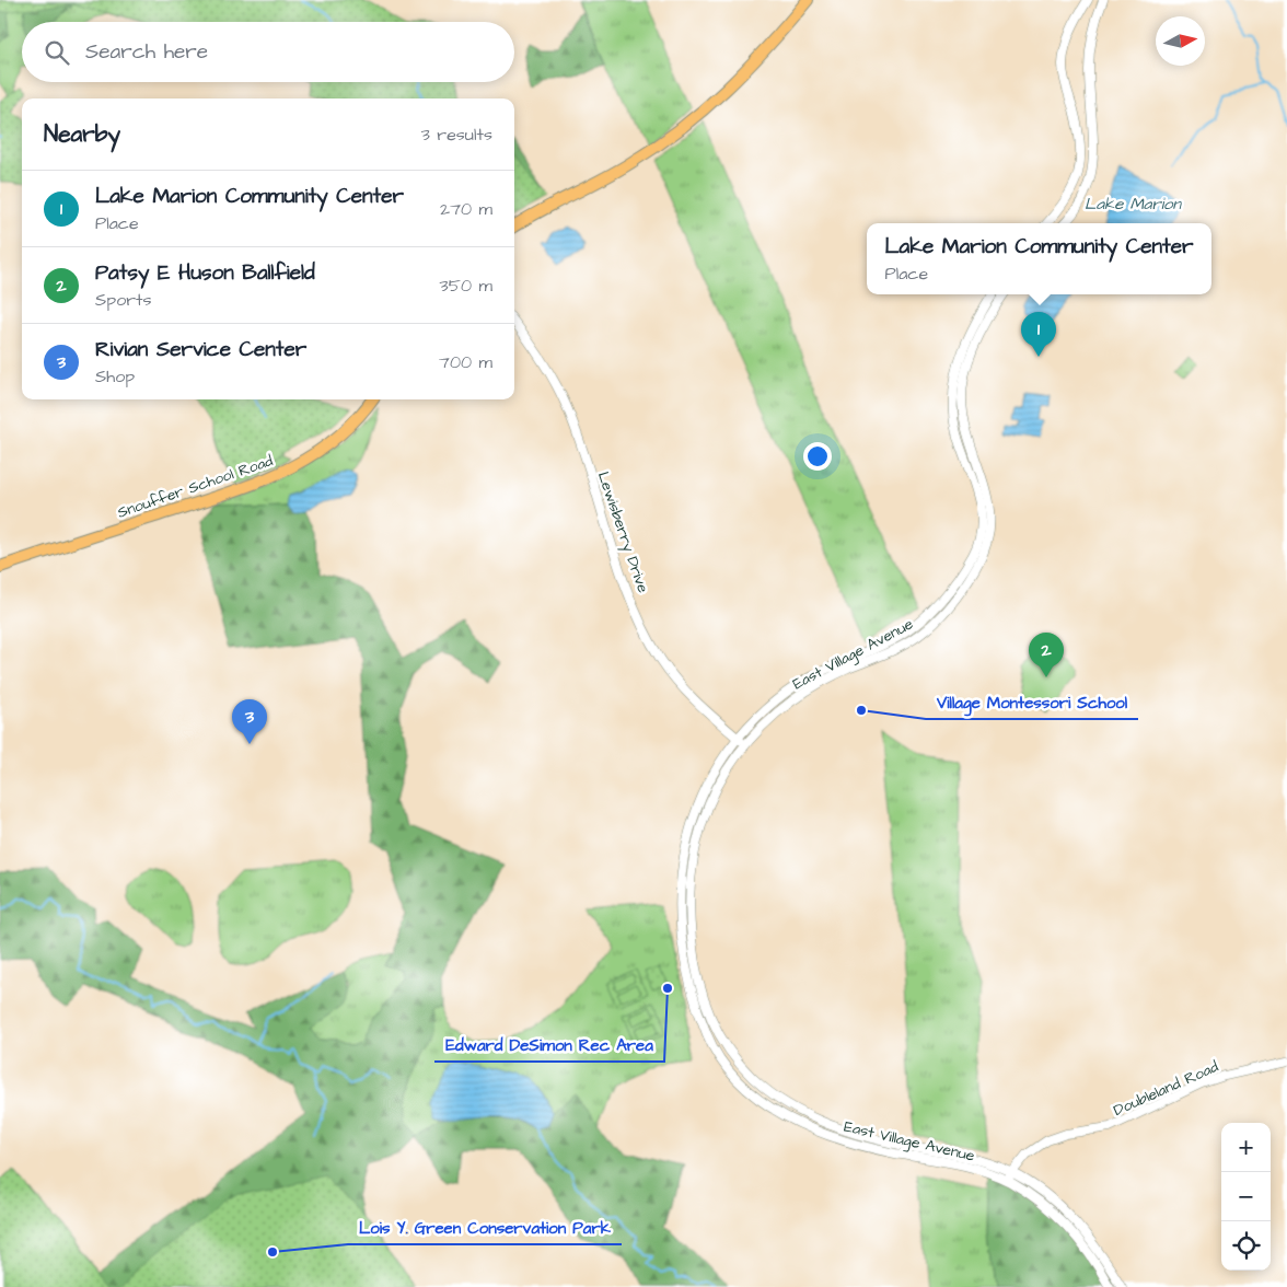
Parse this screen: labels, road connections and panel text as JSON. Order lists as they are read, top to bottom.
{
  "streets": {
    "main road": ["Snouffer School Road"],
    "street": ["Lewisberry Drive", "East Village Avenue", "Doubleland Road"]
  },
  "crossings": [
    ["Lewisberry Drive", "East Village Avenue"],
    ["East Village Avenue", "Doubleland Road"]
  ],
  "water": ["Lake Marion"],
  "places": ["Village Montessori School", "Edward DeSimon Rec Area", "Lois Y. Green Conservation Park"],
  "north": "right",
  "page": {
    "search": "Search here",
    "heading": ["Nearby", "3 results"],
    "list": [
      {
        "mark": "1",
        "name": "Lake Marion Community Center",
        "note": "Place",
        "value": "270 m"
      },
      {
        "mark": "2",
        "name": "Patsy E Huson Ballfield",
        "note": "Sports",
        "value": "350 m"
      },
      {
        "mark": "3",
        "name": "Rivian Service Center",
        "note": "Shop",
        "value": "700 m"
      }
    ],
    "popup": ["Lake Marion Community Center", "Place"],
    "pins": ["1", "2", "3"],
    "map_buttons": ["+", "−"]
  }
}
